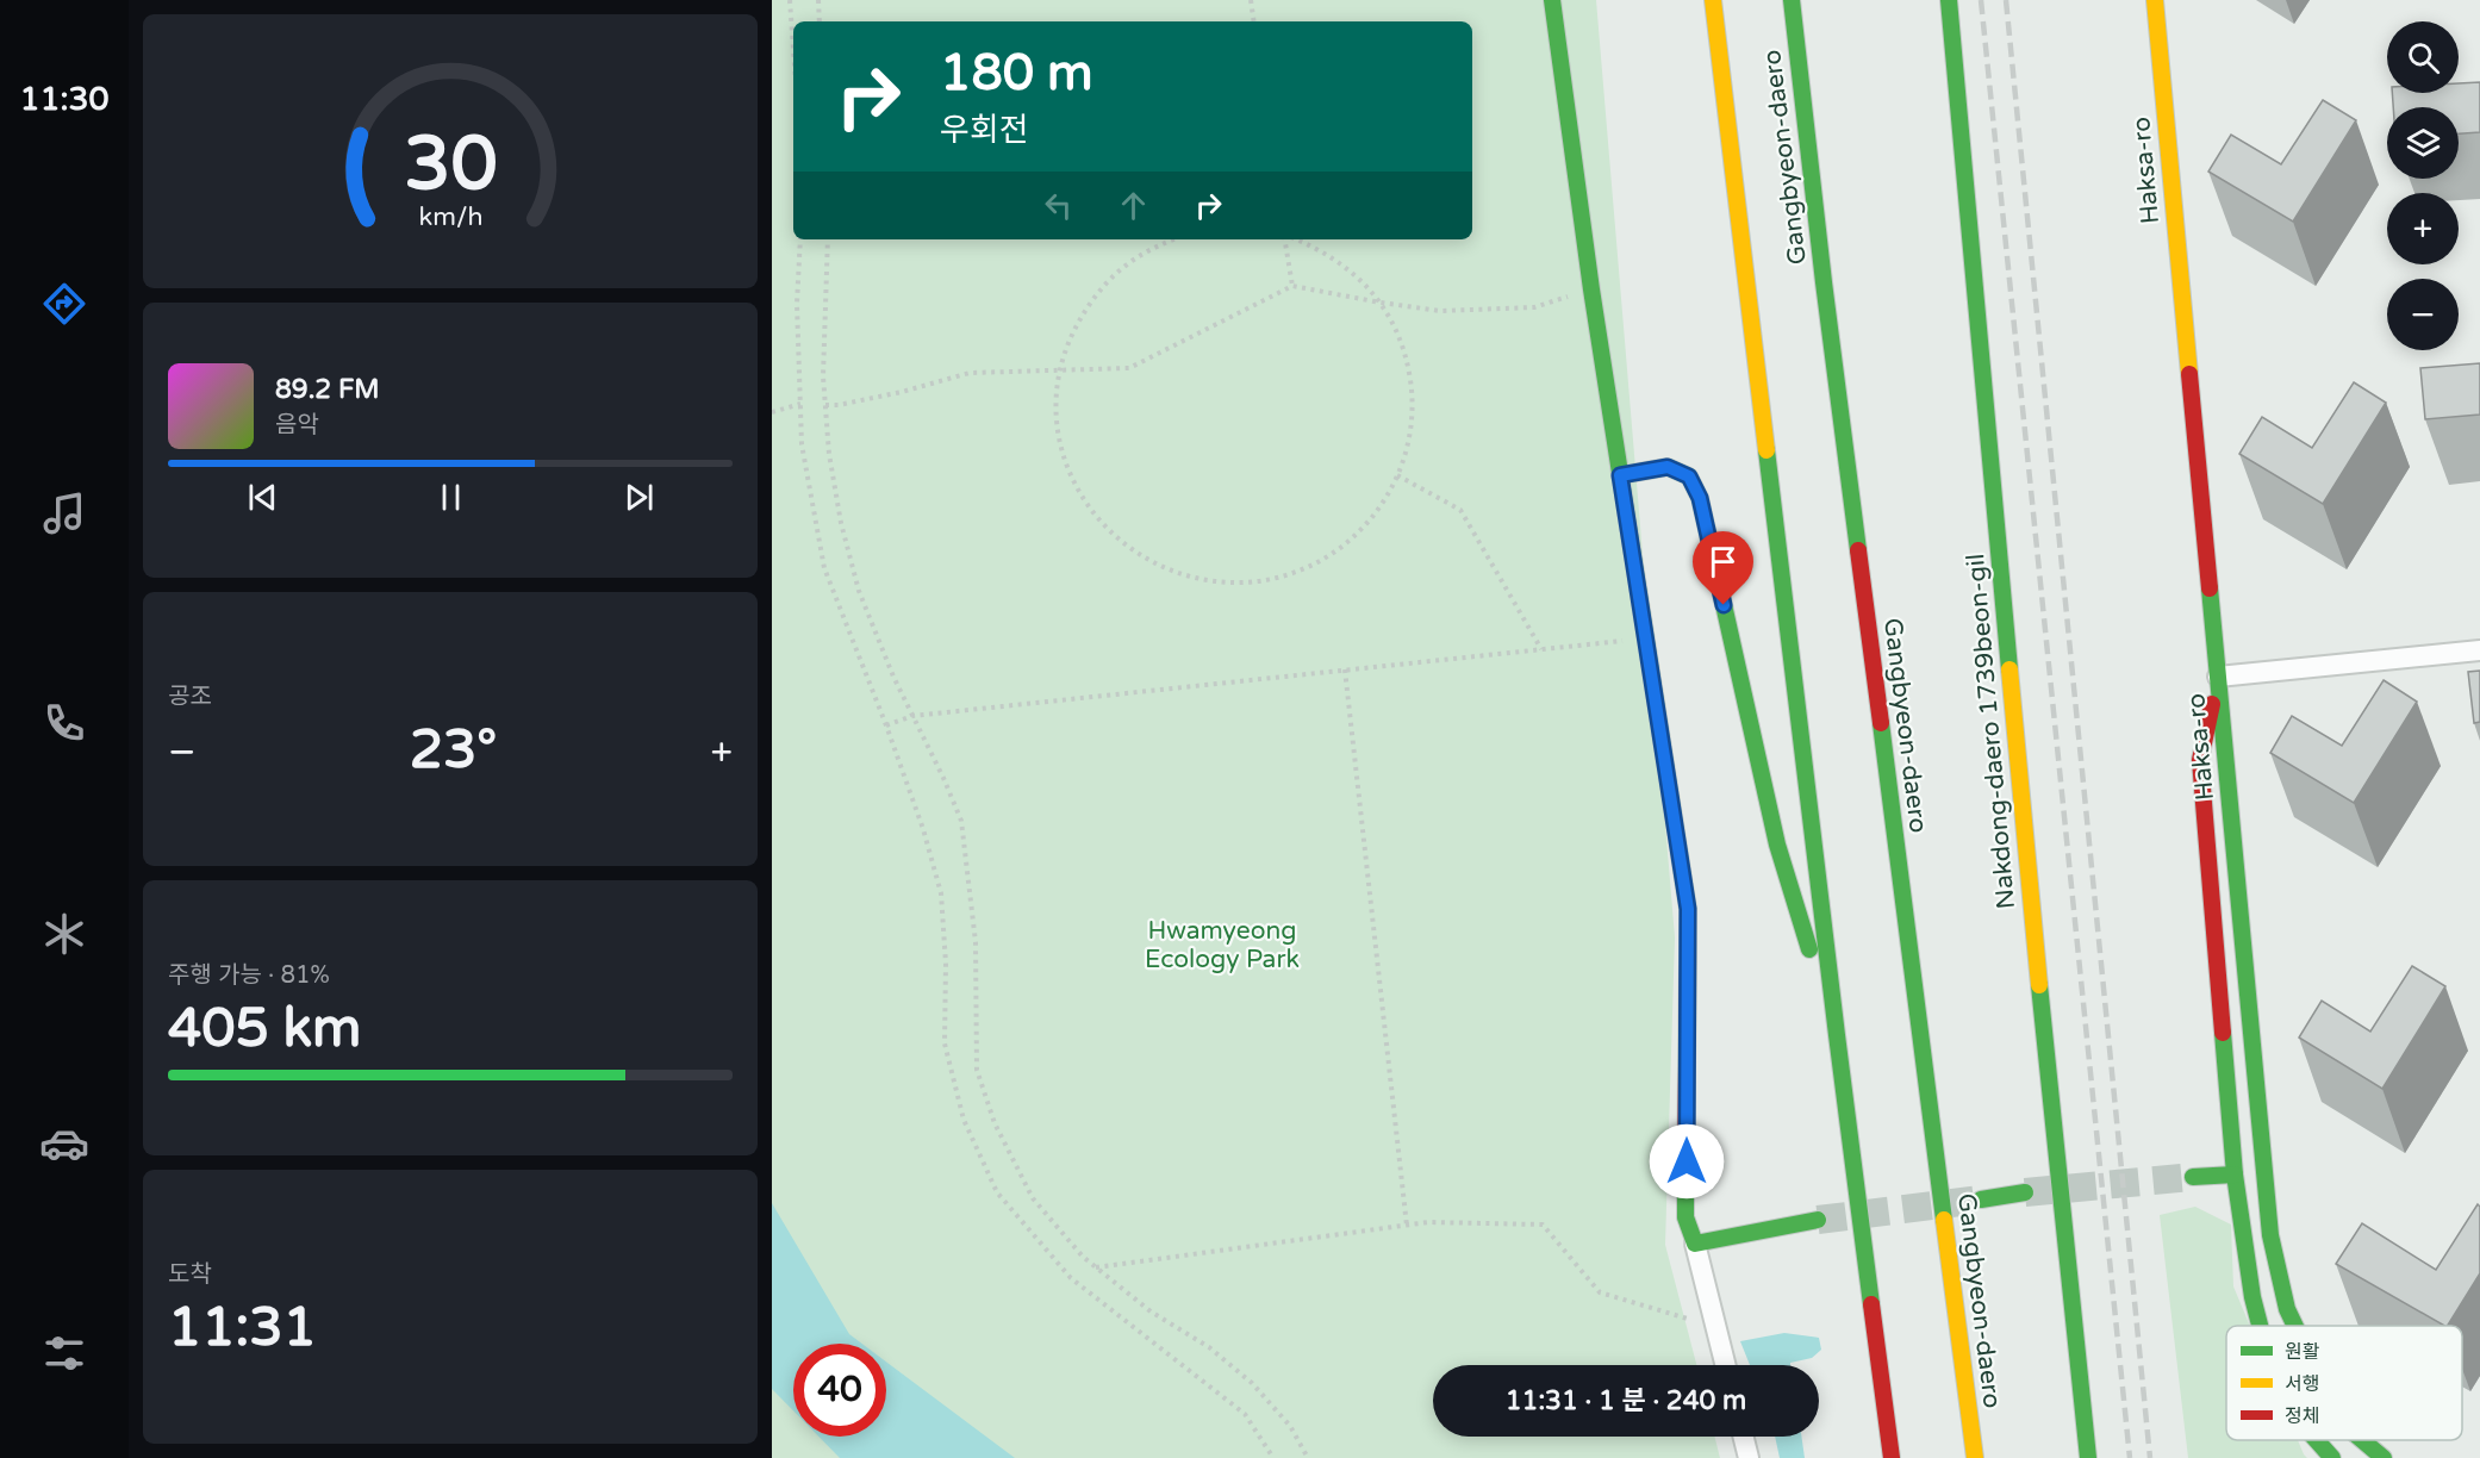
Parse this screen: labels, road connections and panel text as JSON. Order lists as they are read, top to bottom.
{
  "streets": {
    "main road": ["Gangbyeon-daero", "Haksa-ro", "Nakdong-daero 1739beon-gil"]
  },
  "parks": ["Hwamyeong Ecology Park"],
  "legend": ["원활", "서행", "정체"],
  "page": {
    "tabs": "11:30",
    "map_buttons": ["+", "−"],
    "turn": ["180 m", "우회전"],
    "song": ["89.2 FM", "음악"],
    "tile": [
      "공조",
      ["주행 가능 · 81%", "405 km"],
      ["도착", "11:31"]
    ],
    "heat": ["−", "23°", "+"],
    "limit": "40",
    "trip": "11:31 · 1 분 · 240 m",
    "gauge": ["30", "km/h"]
  }
}
